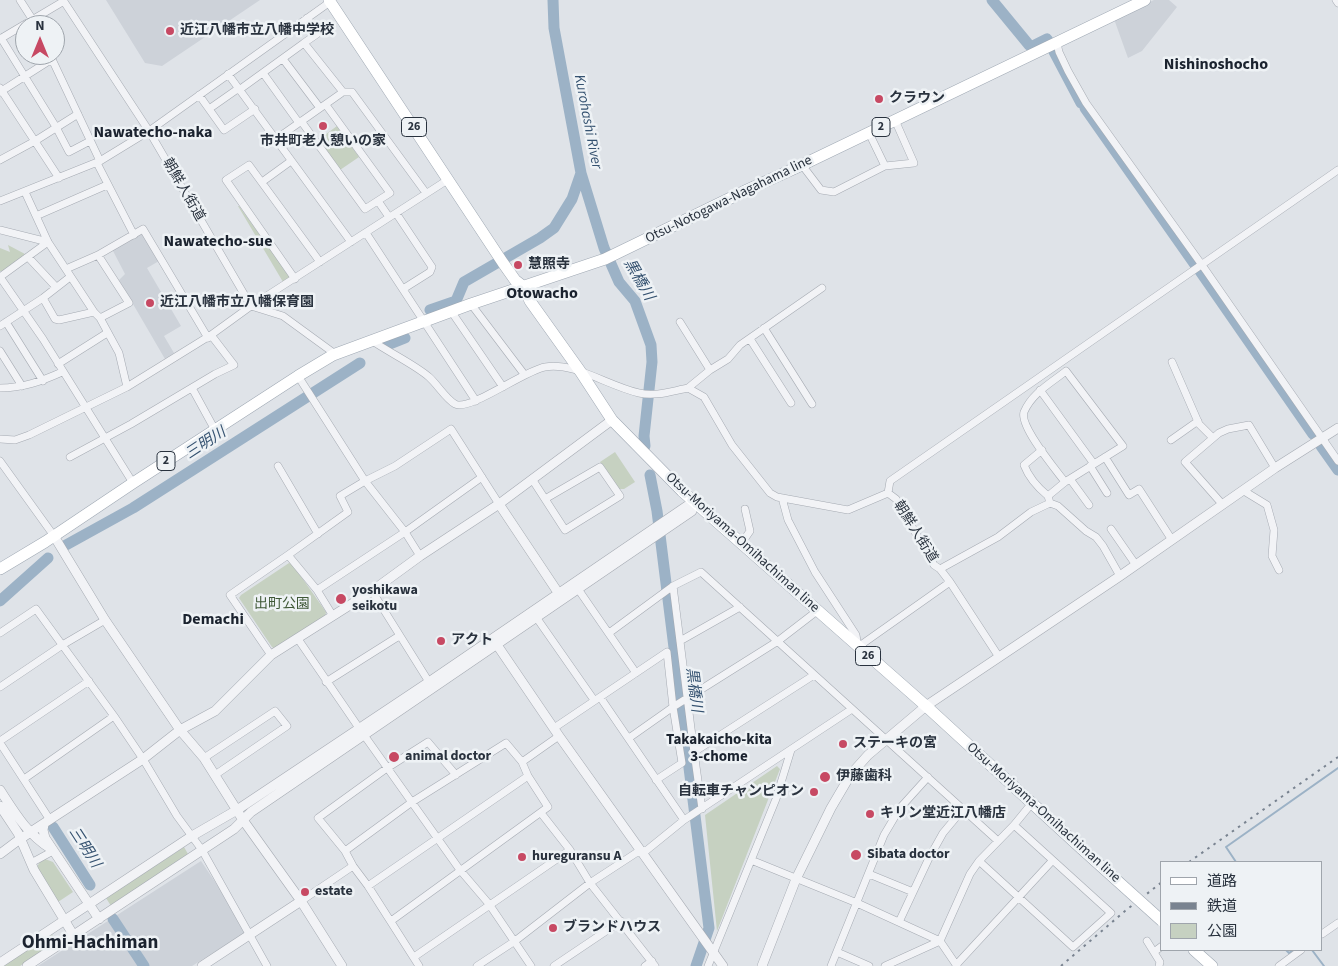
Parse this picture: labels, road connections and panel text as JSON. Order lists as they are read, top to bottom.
{
  "streets": {
    "main road": [
      "26",
      "2",
      "Otsu-Notogawa-Nagahama line",
      "Otsu-Moriyama-Omihachiman line"
    ],
    "street": ["朝鮮人街道"]
  },
  "crossings": [
    ["Otsu-Notogawa-Nagahama line", "Otsu-Moriyama-Omihachiman line"]
  ],
  "districts": [
    "Nishinoshocho",
    "Nawatecho-naka",
    "Nawatecho-sue",
    "Otowacho",
    "Demachi",
    "Takakaicho-kita 3-chome",
    "Ohmi-Hachiman"
  ],
  "water": ["Kurohashi River", "黒橋川", "三明川"],
  "parks": ["出町公園"],
  "places": [
    "近江八幡市立八幡中学校",
    "クラウン",
    "市井町老人憩いの家",
    "慧照寺",
    "近江八幡市立八幡保育園",
    "yoshikawa seikotu",
    "アクト",
    "ステーキの宮",
    "animal doctor",
    "伊藤歯科",
    "自転車チャンピオン",
    "キリン堂近江八幡店",
    "Sibata doctor",
    "hureguransu A",
    "estate",
    "ブランドハウス"
  ],
  "legend": ["道路", "鉄道", "公園"],
  "north": "top"
}
